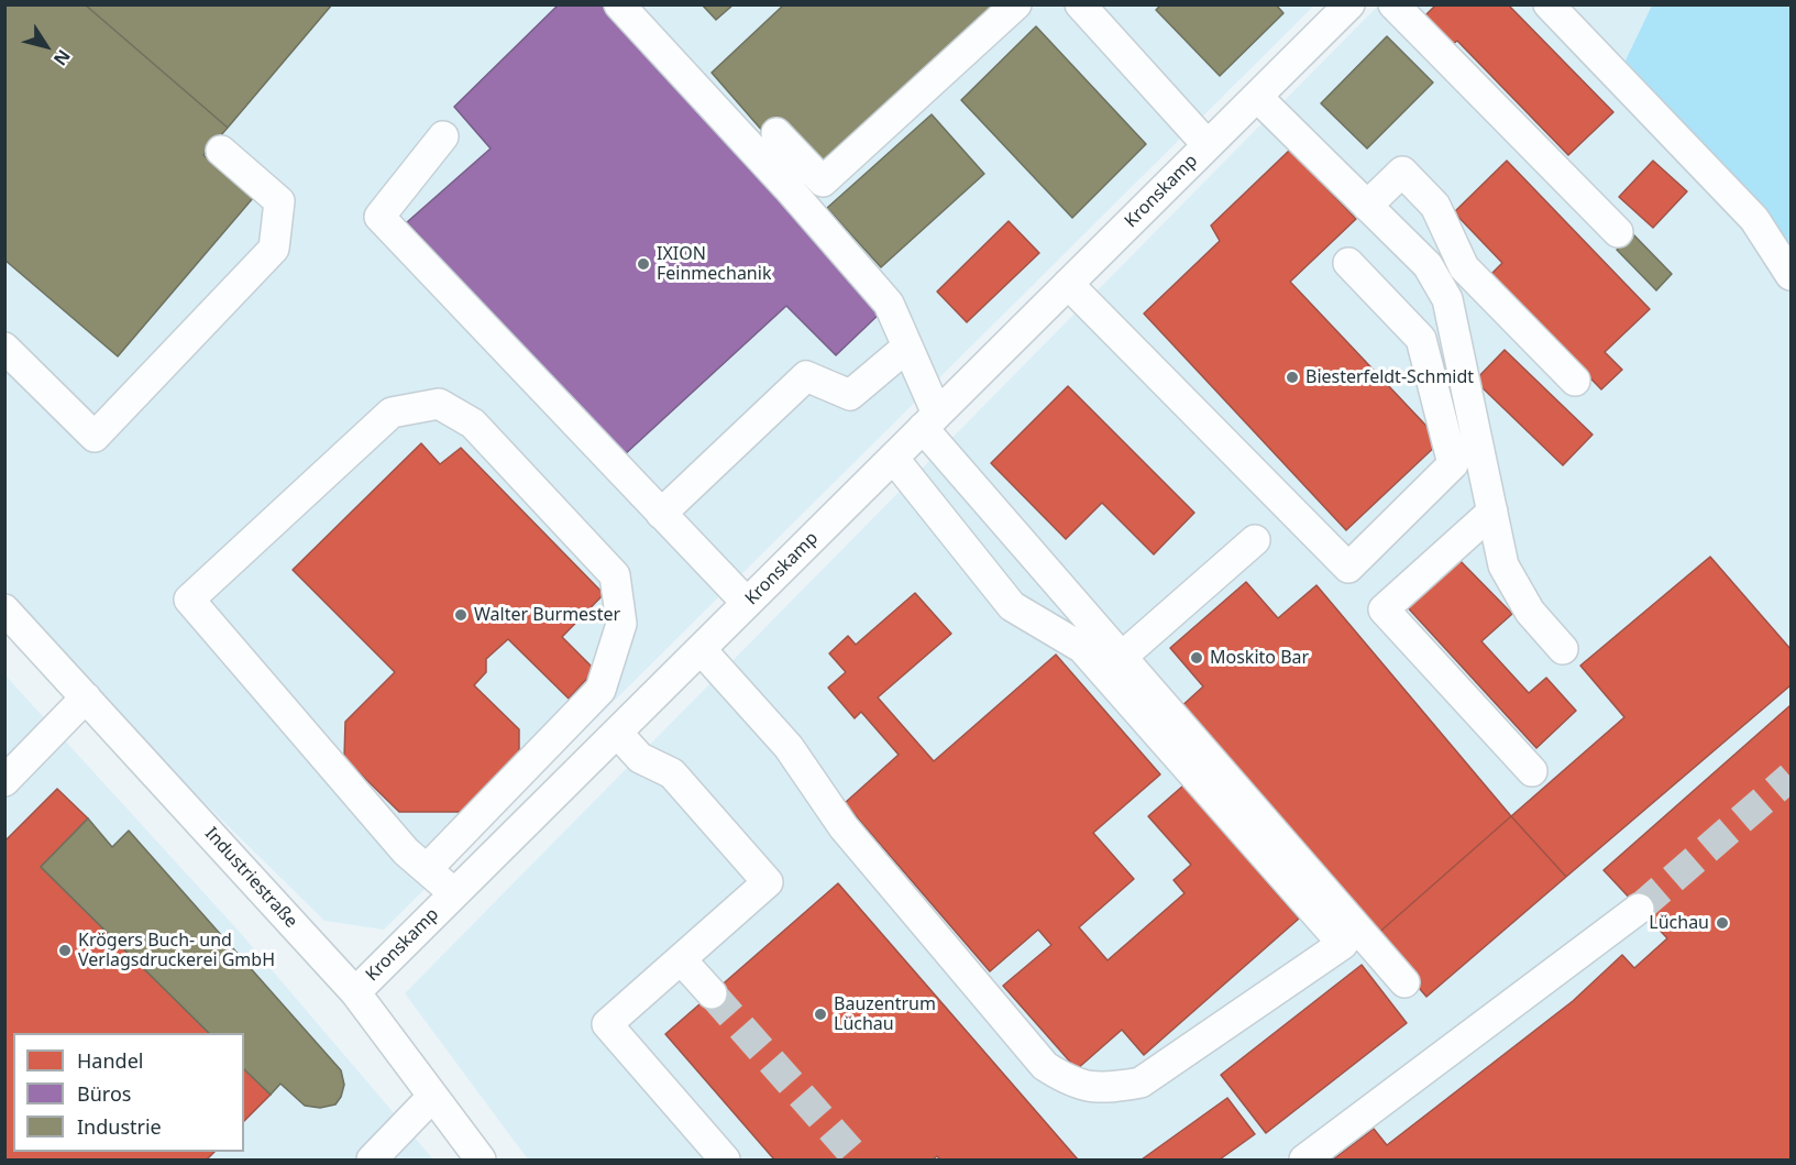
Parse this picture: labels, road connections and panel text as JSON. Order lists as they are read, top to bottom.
{
  "streets": {
    "street": ["Kronskamp", "Industriestraße"]
  },
  "crossings": [
    ["Kronskamp", "Industriestraße"]
  ],
  "places": [
    "IXION Feinmechanik",
    "Biesterfeldt-Schmidt",
    "Walter Burmester",
    "Moskito Bar",
    "Lüchau",
    "Krögers Buch- und Verlagsdruckerei GmbH",
    "Bauzentrum Lüchau"
  ],
  "legend": ["Handel", "Büros", "Industrie"],
  "north": "bottom right"
}
